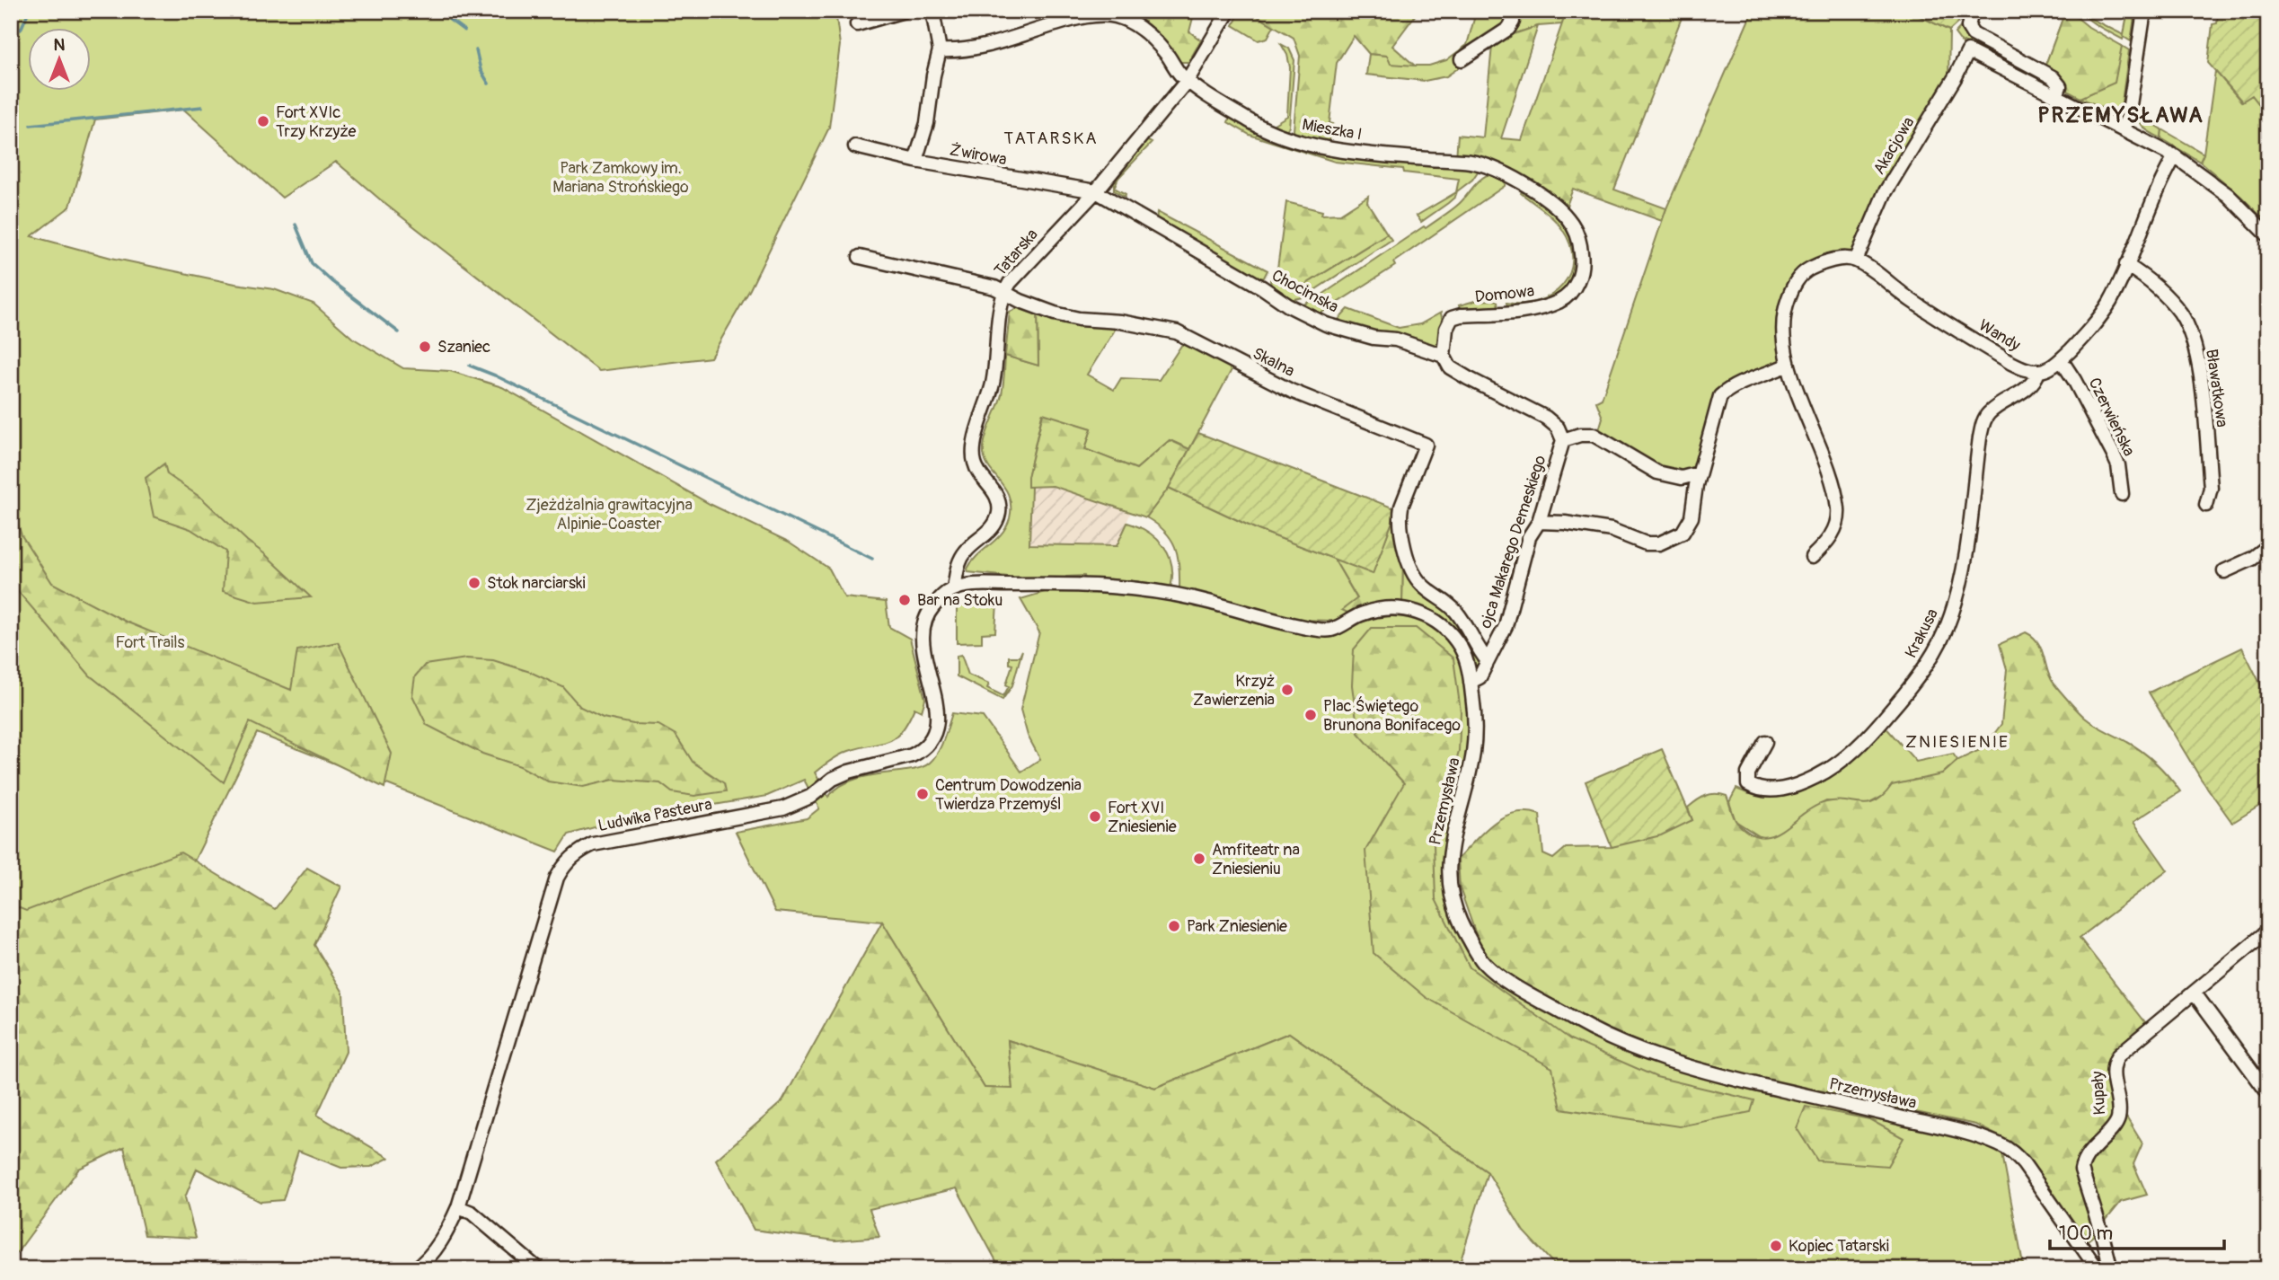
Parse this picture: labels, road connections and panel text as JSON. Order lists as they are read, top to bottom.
{
  "streets": {
    "street": [
      "Mieszka I",
      "Akacjowa",
      "Żwirowa",
      "Tatarska",
      "Chocimska",
      "Domowa",
      "Wandy",
      "Skalna",
      "Bławatkowa",
      "Czerwieńska",
      "ojca Makarego Demeskiego",
      "Krakusa",
      "Przemysława",
      "Ludwika Pasteura",
      "Kupały"
    ]
  },
  "crossings": [
    ["Mieszka I", "Tatarska"],
    ["Mieszka I", "Domowa"],
    ["Akacjowa", "Wandy"],
    ["Żwirowa", "Tatarska"],
    ["Żwirowa", "Chocimska"],
    ["Tatarska", "Chocimska"],
    ["Tatarska", "Skalna"],
    ["Tatarska", "Przemysława"],
    ["Tatarska", "Ludwika Pasteura"],
    ["Chocimska", "Domowa"],
    ["Chocimska", "ojca Makarego Demeskiego"],
    ["Wandy", "Krakusa"],
    ["Skalna", "ojca Makarego Demeskiego"],
    ["ojca Makarego Demeskiego", "Przemysława"],
    ["Przemysława", "Ludwika Pasteura"]
  ],
  "districts": ["PRZEMYSŁAWA", "TATARSKA", "ZNIESIENIE"],
  "parks": ["Park Zamkowy im. Mariana Strońskiego", "Zjeżdżalnia grawitacyjna Alpinie-Coaster", "Fort Trails"],
  "places": [
    "Fort XVIc Trzy Krzyże",
    "Szaniec",
    "Stok narciarski",
    "Bar na Stoku",
    "Krzyż Zawierzenia",
    "Plac Świętego Brunona Bonifacego",
    "Centrum Dowodzenia Twierdza Przemyśl",
    "Fort XVI Zniesienie",
    "Amfiteatr na Zniesieniu",
    "Park Zniesienie",
    "Kopiec Tatarski"
  ],
  "scale_bar": "100 m",
  "north": "top"
}
